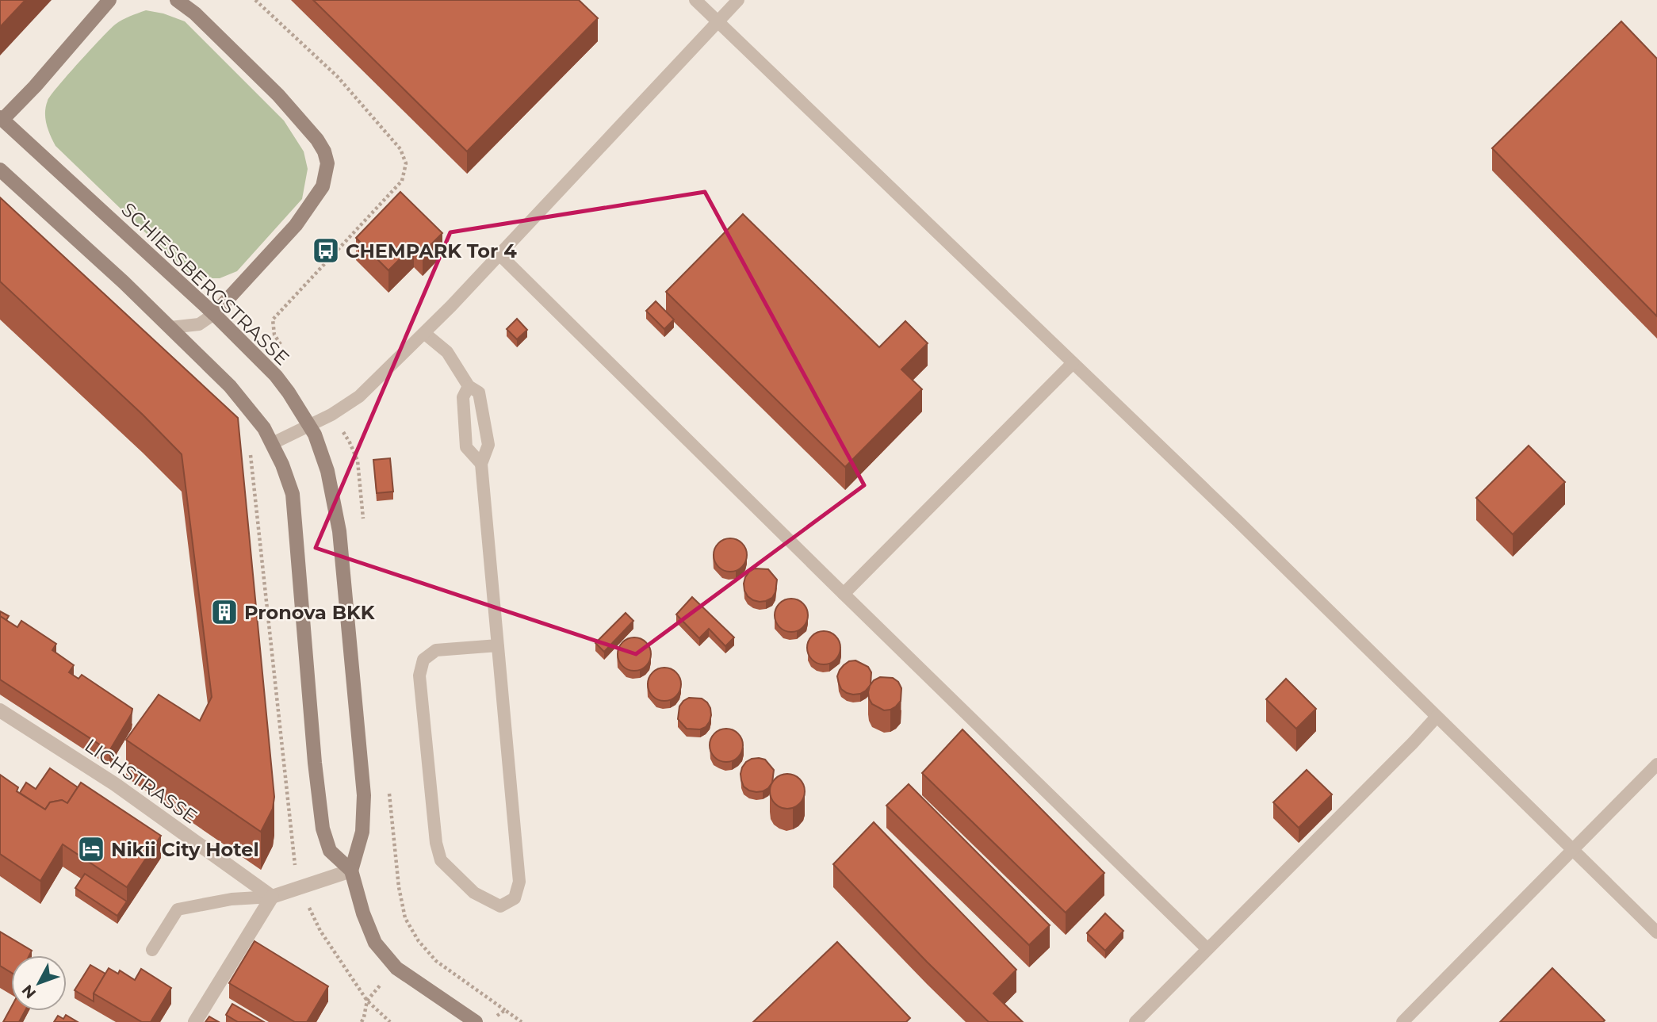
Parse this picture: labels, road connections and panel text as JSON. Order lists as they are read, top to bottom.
{
  "streets": {
    "main road": ["SCHIESSBERGSTRASSE"],
    "street": ["LICHSTRASSE"]
  },
  "places": {
    "bus stop": ["CHEMPARK Tor 4"],
    "building": ["Pronova BKK"],
    "hotel": ["Nikii City Hotel"]
  },
  "north": "bottom left"
}
